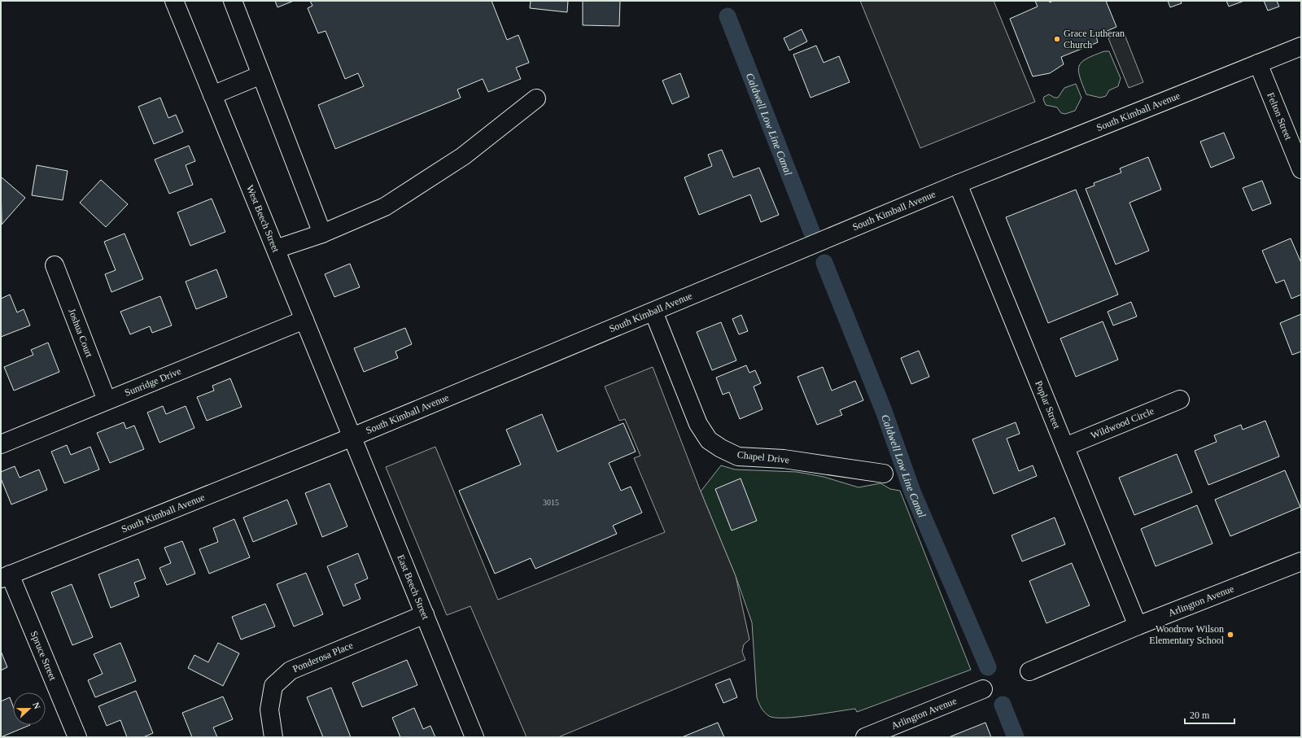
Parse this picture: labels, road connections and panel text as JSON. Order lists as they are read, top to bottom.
{
  "streets": {
    "street": [
      "South Kimball Avenue",
      "Felton Street",
      "West Beech Street",
      "Joshua Court",
      "Sunridge Drive",
      "Poplar Street",
      "Wildwood Circle",
      "Chapel Drive",
      "East Beech Street",
      "Arlington Avenue",
      "Spruce Street",
      "Ponderosa Place"
    ]
  },
  "crossings": [
    ["South Kimball Avenue", "Felton Street"],
    ["South Kimball Avenue", "West Beech Street"],
    ["South Kimball Avenue", "Poplar Street"],
    ["South Kimball Avenue", "Chapel Drive"],
    ["South Kimball Avenue", "East Beech Street"],
    ["South Kimball Avenue", "Spruce Street"],
    ["West Beech Street", "Sunridge Drive"],
    ["West Beech Street", "East Beech Street"],
    ["Joshua Court", "Sunridge Drive"],
    ["Poplar Street", "Wildwood Circle"],
    ["Poplar Street", "Arlington Avenue"],
    ["East Beech Street", "Ponderosa Place"]
  ],
  "water": ["Caldwell Low Line Canal"],
  "places": ["Grace Lutheran Church", "Woodrow Wilson Elementary School"],
  "house_numbers": ["3015"],
  "scale_bar": "20 m",
  "north": "right"
}
